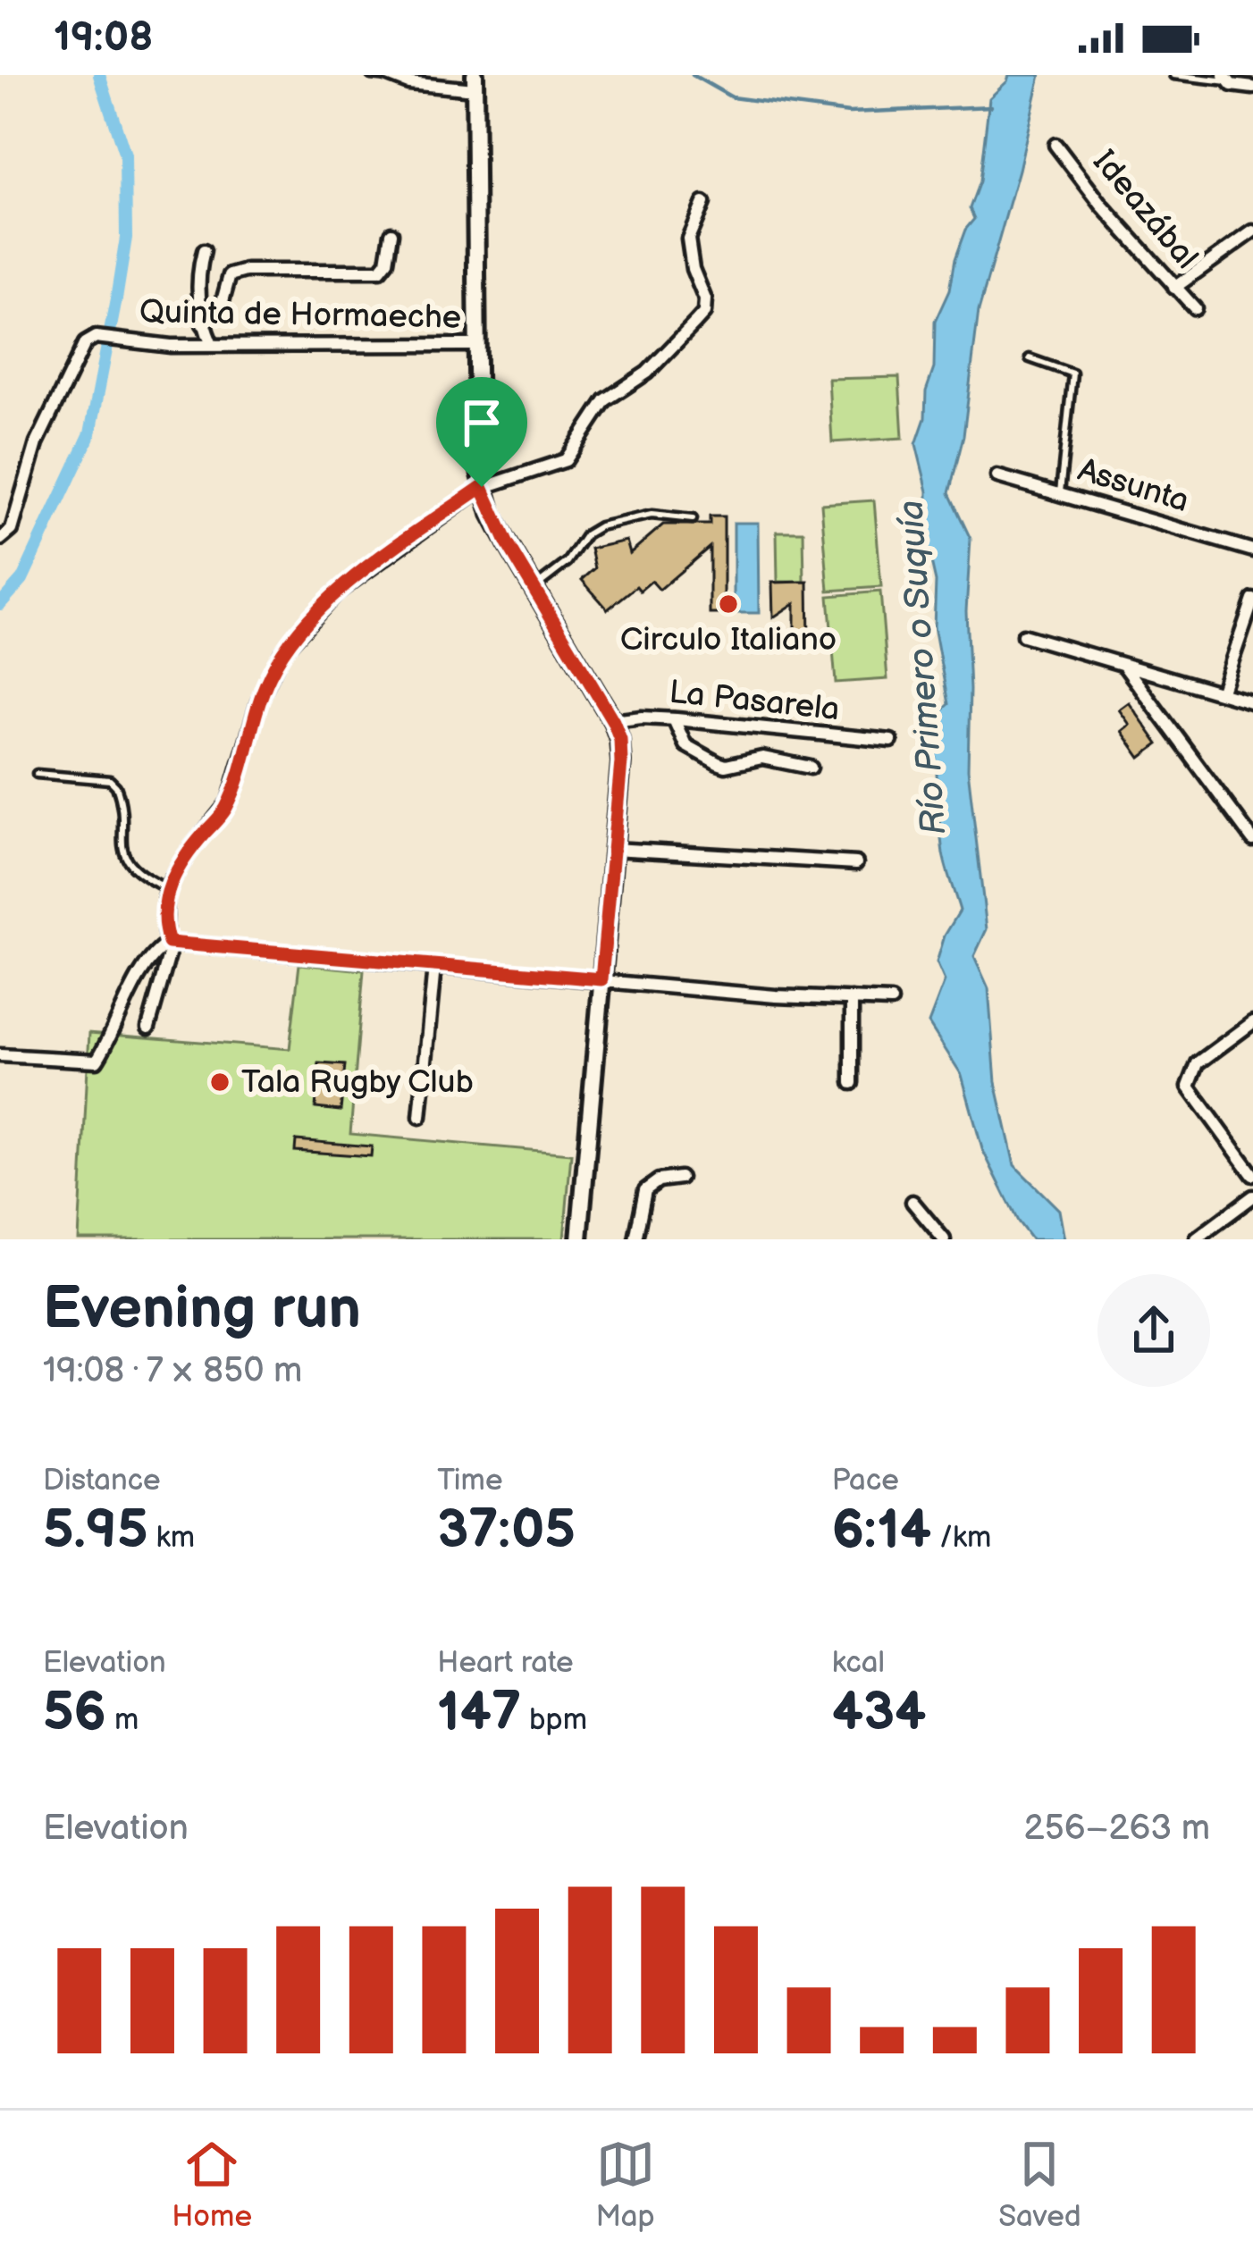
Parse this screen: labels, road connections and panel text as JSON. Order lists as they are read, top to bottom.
{
  "streets": {
    "street": [
      "Ideazábal",
      "Quinta de Hormaeche",
      "Assunta",
      "La Pasarela"
    ]
  },
  "water": ["Río Primero o Suquía"],
  "places": ["Circulo Italiano", "Tala Rugby Club"],
  "page": {
    "status": "19:08",
    "heading": ["Evening run", "19:08 · 7 × 850 m"],
    "stats": [
      ["Distance", "5.95 km"],
      ["Time", "37:05"],
      ["Pace", "6:14 /km"],
      ["Elevation", "56 m"],
      ["Heart rate", "147 bpm"],
      ["kcal", "434"]
    ],
    "chart": ["Elevation", "256–263 m"],
    "tabs": ["Home", "Map", "Saved"]
  }
}
